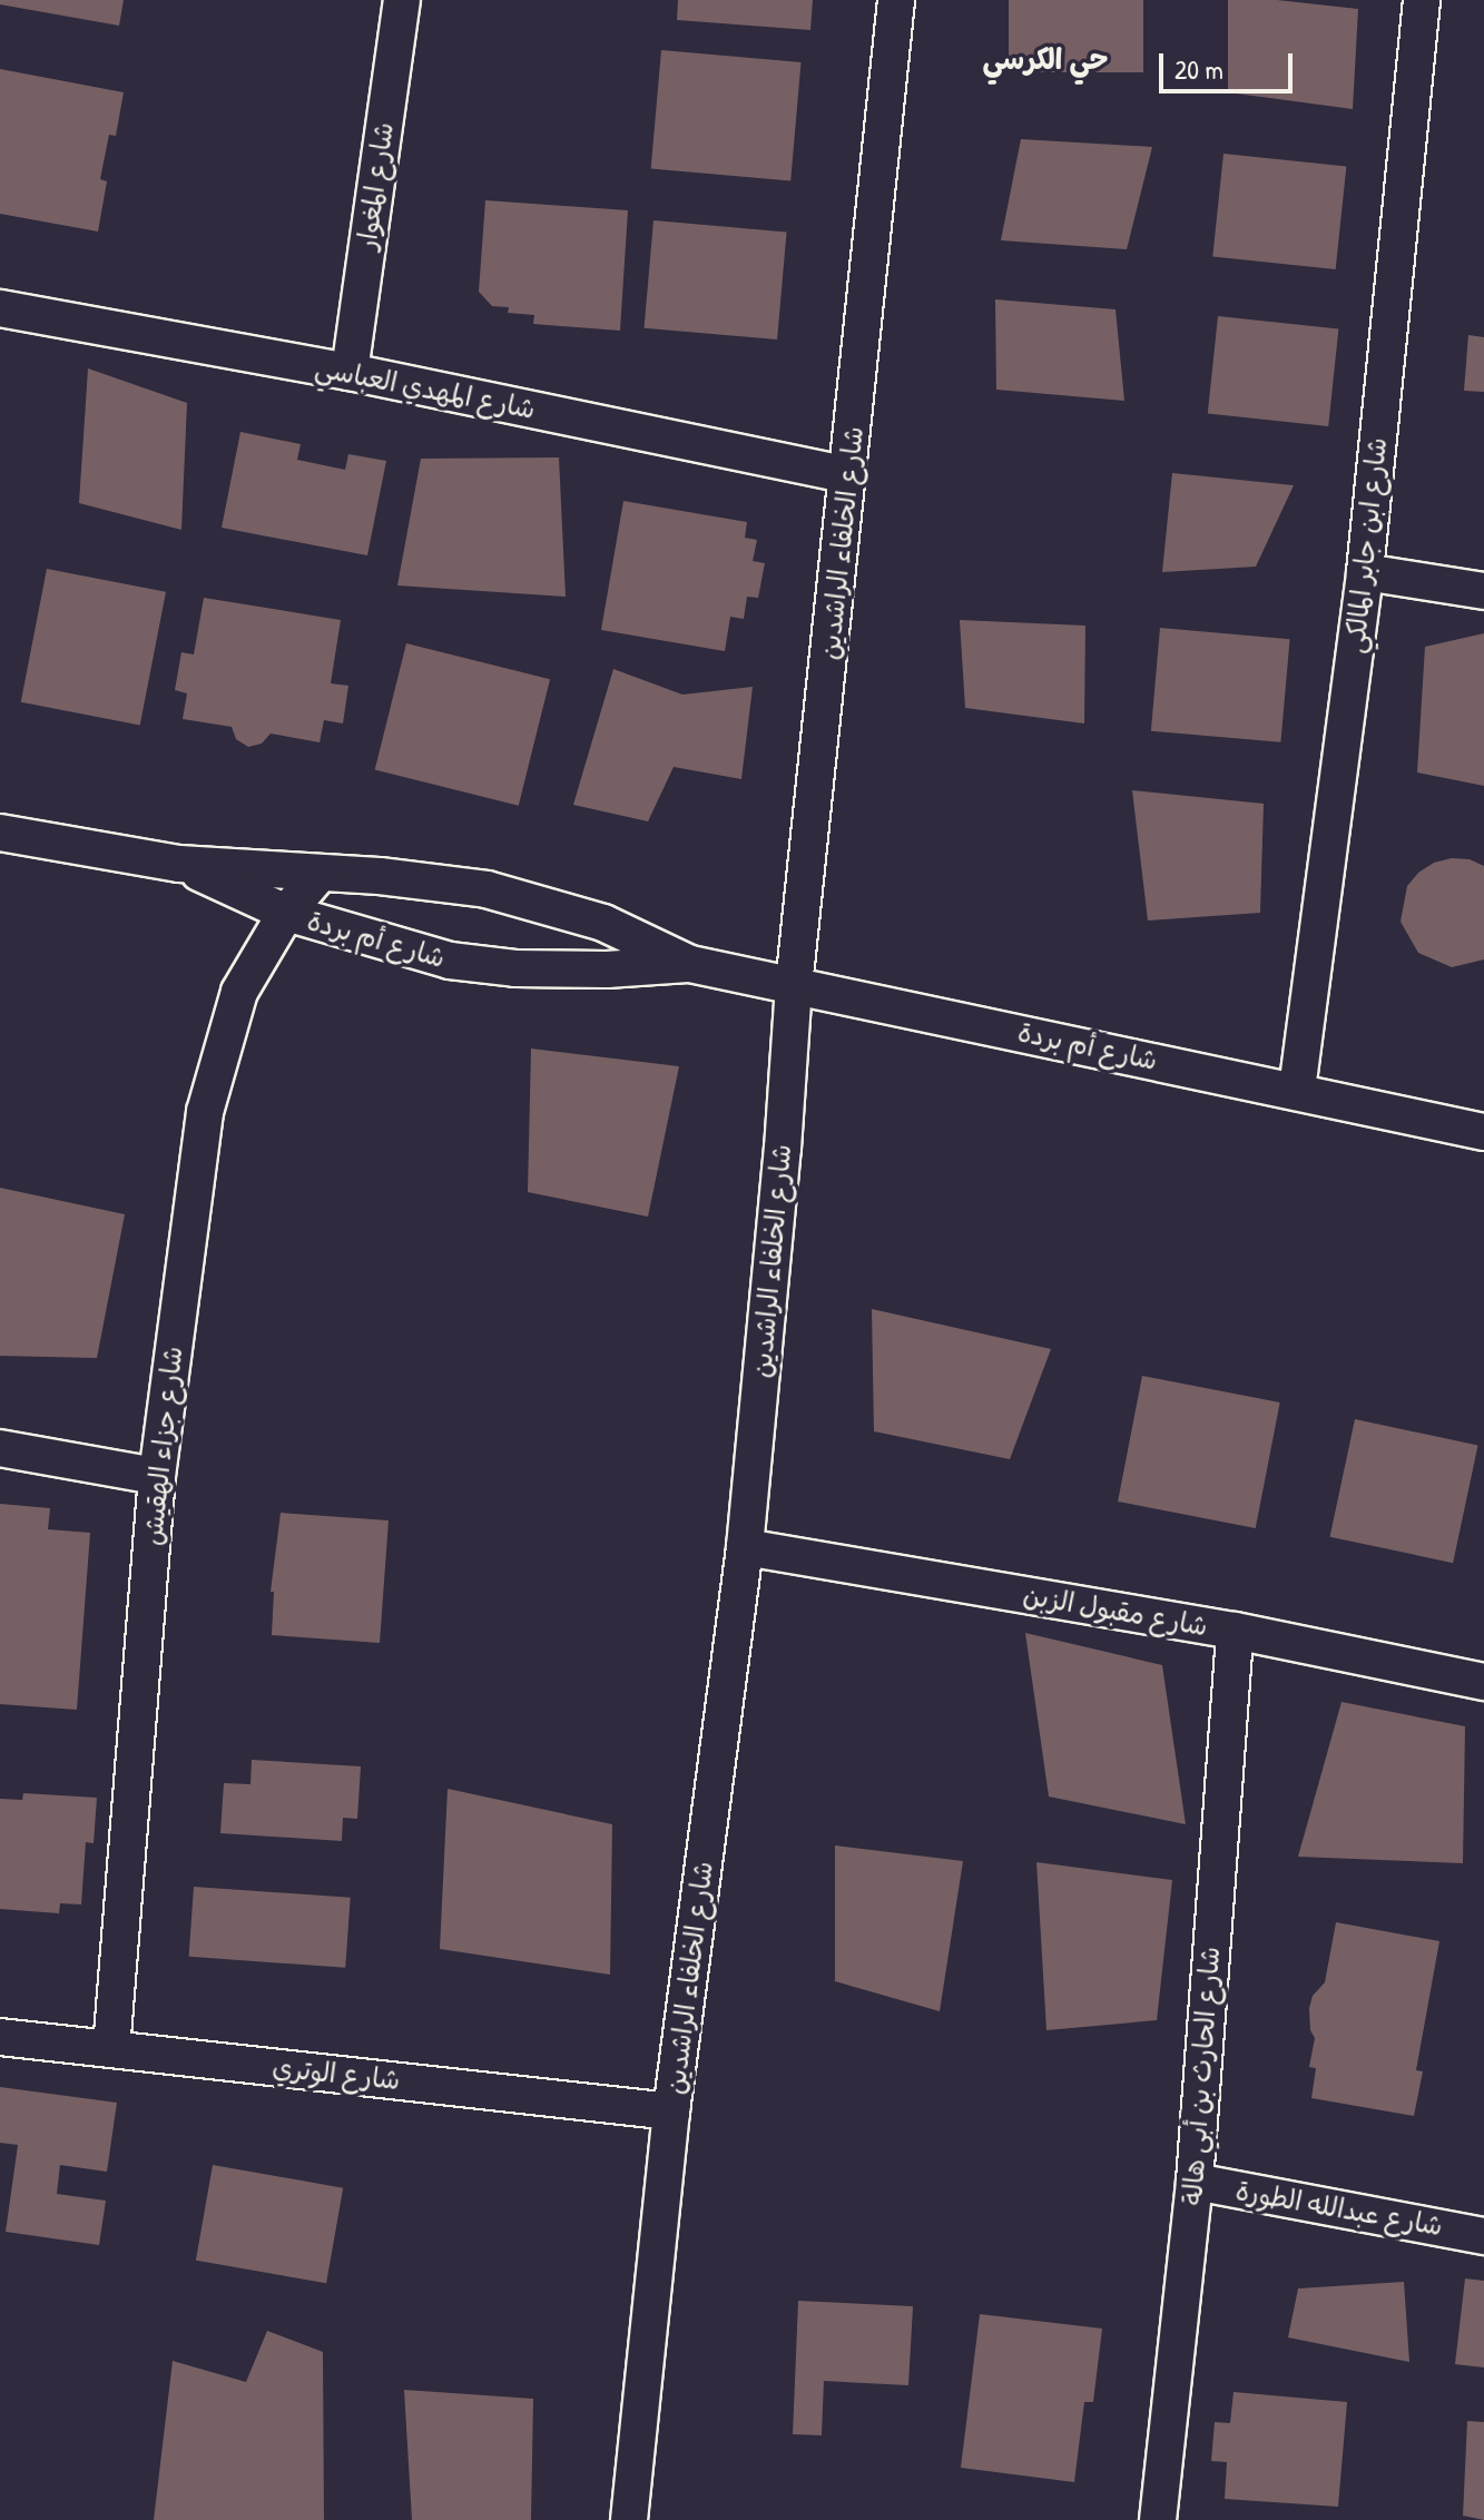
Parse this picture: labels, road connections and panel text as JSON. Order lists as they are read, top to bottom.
{
  "streets": {
    "street": [
      "شارع المغوار",
      "شارع المهدي العباسي",
      "شارع الخلفاء الراشدين",
      "شارع ابن جابر المالكي",
      "شارع أم بردة",
      "شارع جزاء الهقيش",
      "شارع مقبول الزبن",
      "شارع الوتري",
      "شارع الحارث بن أبي هالة",
      "شارع عبدالله الطورة"
    ]
  },
  "crossings": [
    ["شارع المغوار", "شارع المهدي العباسي"],
    ["شارع المهدي العباسي", "شارع الخلفاء الراشدين"],
    ["شارع الخلفاء الراشدين", "شارع أم بردة"],
    ["شارع الخلفاء الراشدين", "شارع مقبول الزبن"],
    ["شارع الخلفاء الراشدين", "شارع الوتري"],
    ["شارع ابن جابر المالكي", "شارع أم بردة"],
    ["شارع أم بردة", "شارع جزاء الهقيش"],
    ["شارع جزاء الهقيش", "شارع الوتري"],
    ["شارع مقبول الزبن", "شارع الحارث بن أبي هالة"],
    ["شارع الحارث بن أبي هالة", "شارع عبدالله الطورة"]
  ],
  "districts": ["حي الكرسي"],
  "scale_bar": "20 m"
}
